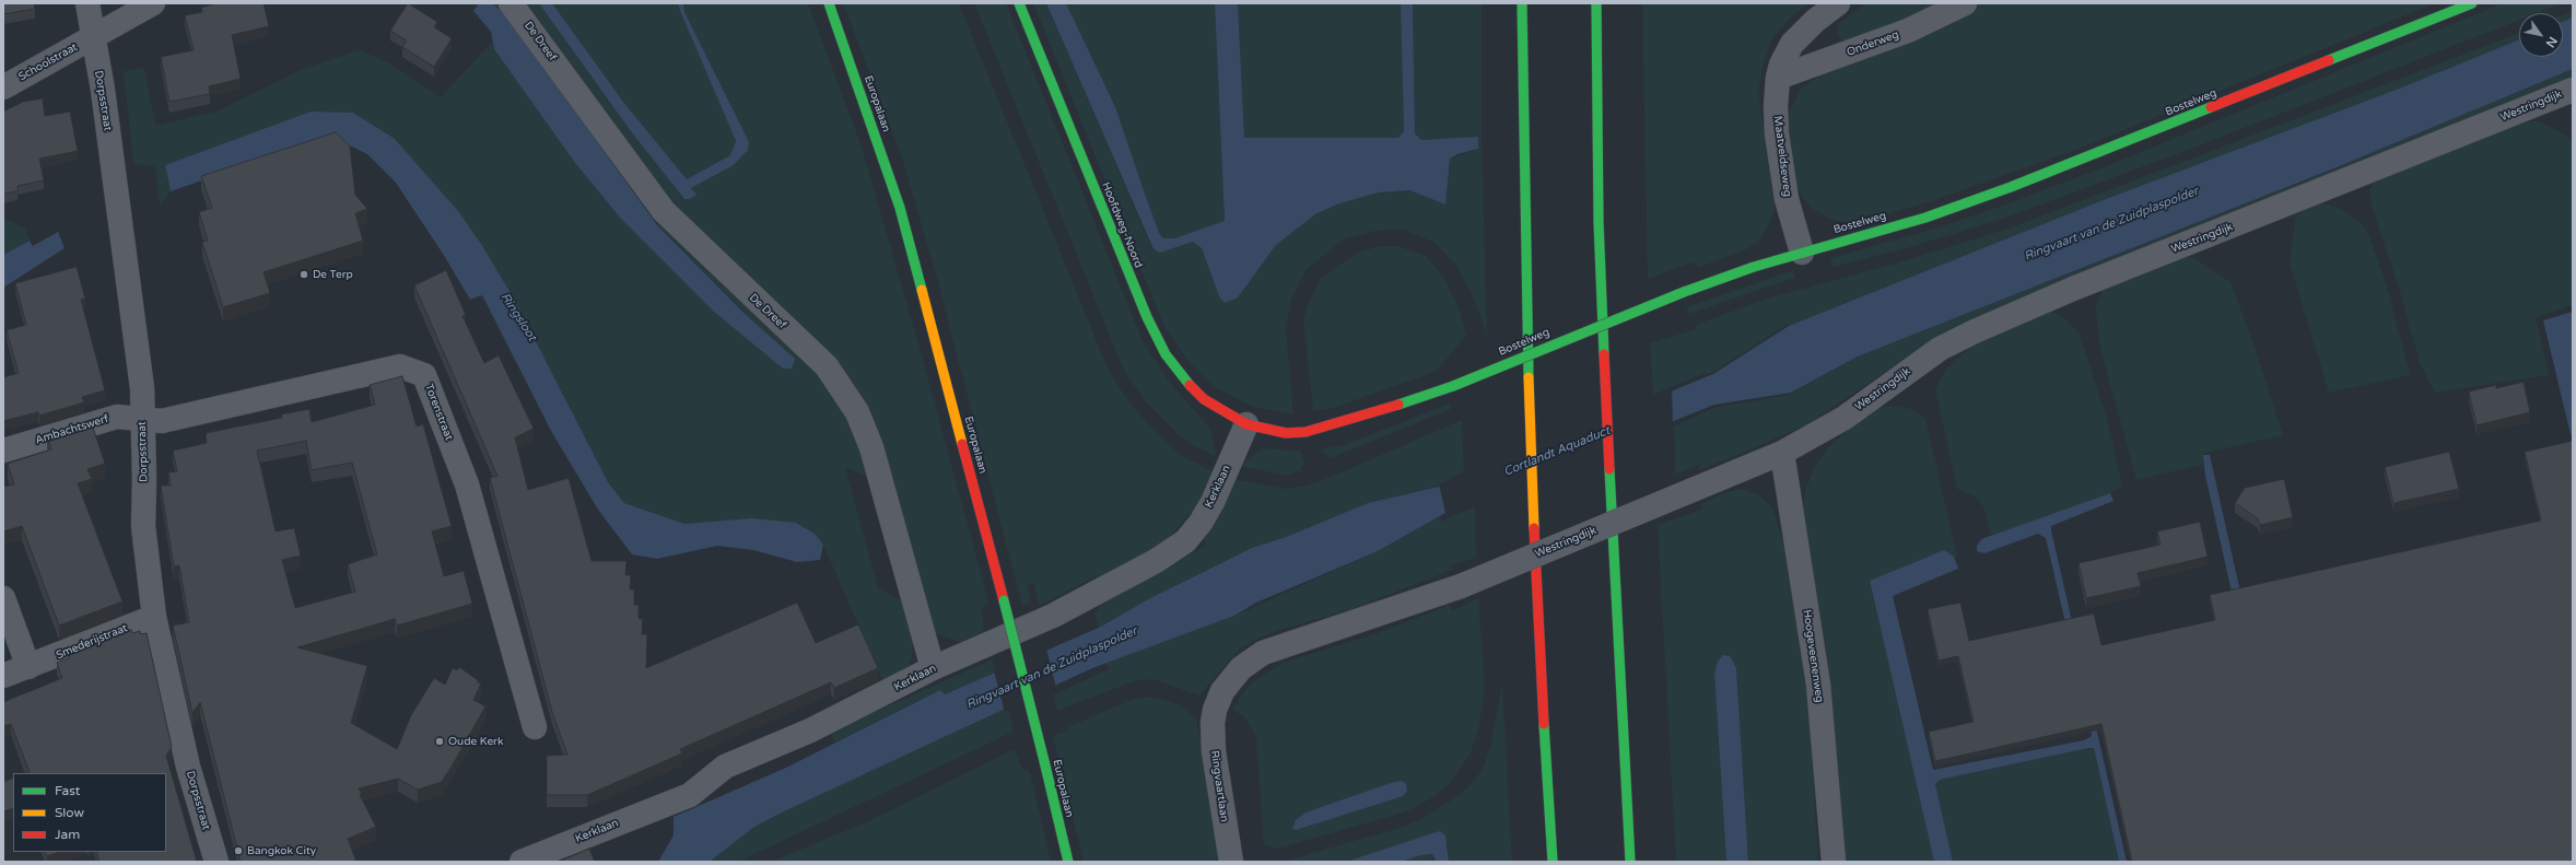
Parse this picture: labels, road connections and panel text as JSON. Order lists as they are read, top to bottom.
{
  "streets": {
    "main road": ["Bostelweg", "Europalaan", "Hoofdweg-Noord"],
    "street": [
      "De Dreef",
      "Onderweg",
      "Schoolstraat",
      "Dorpsstraat",
      "Westringdijk",
      "Maatveldseweg",
      "Torenstraat",
      "Ambachtswerf",
      "Kerklaan",
      "Smederijstraat",
      "Hoogeveenenweg",
      "Ringvaartlaan"
    ]
  },
  "crossings": [
    ["De Dreef", "Kerklaan"],
    ["Onderweg", "Maatveldseweg"],
    ["Schoolstraat", "Dorpsstraat"],
    ["Dorpsstraat", "Torenstraat"],
    ["Dorpsstraat", "Ambachtswerf"],
    ["Dorpsstraat", "Smederijstraat"],
    ["Bostelweg", "Maatveldseweg"],
    ["Bostelweg", "Hoofdweg-Noord"],
    ["Bostelweg", "Kerklaan"],
    ["Westringdijk", "Hoogeveenenweg"],
    ["Westringdijk", "Ringvaartlaan"],
    ["Hoofdweg-Noord", "Kerklaan"],
    ["Torenstraat", "Ambachtswerf"]
  ],
  "water": ["Ringvaart van de Zuidplaspolder", "Ringsloot", "Cortlandt Aquaduct"],
  "places": ["De Terp", "Oude Kerk", "Bangkok City"],
  "legend": ["Fast", "Slow", "Jam"],
  "north": "bottom right"
}
